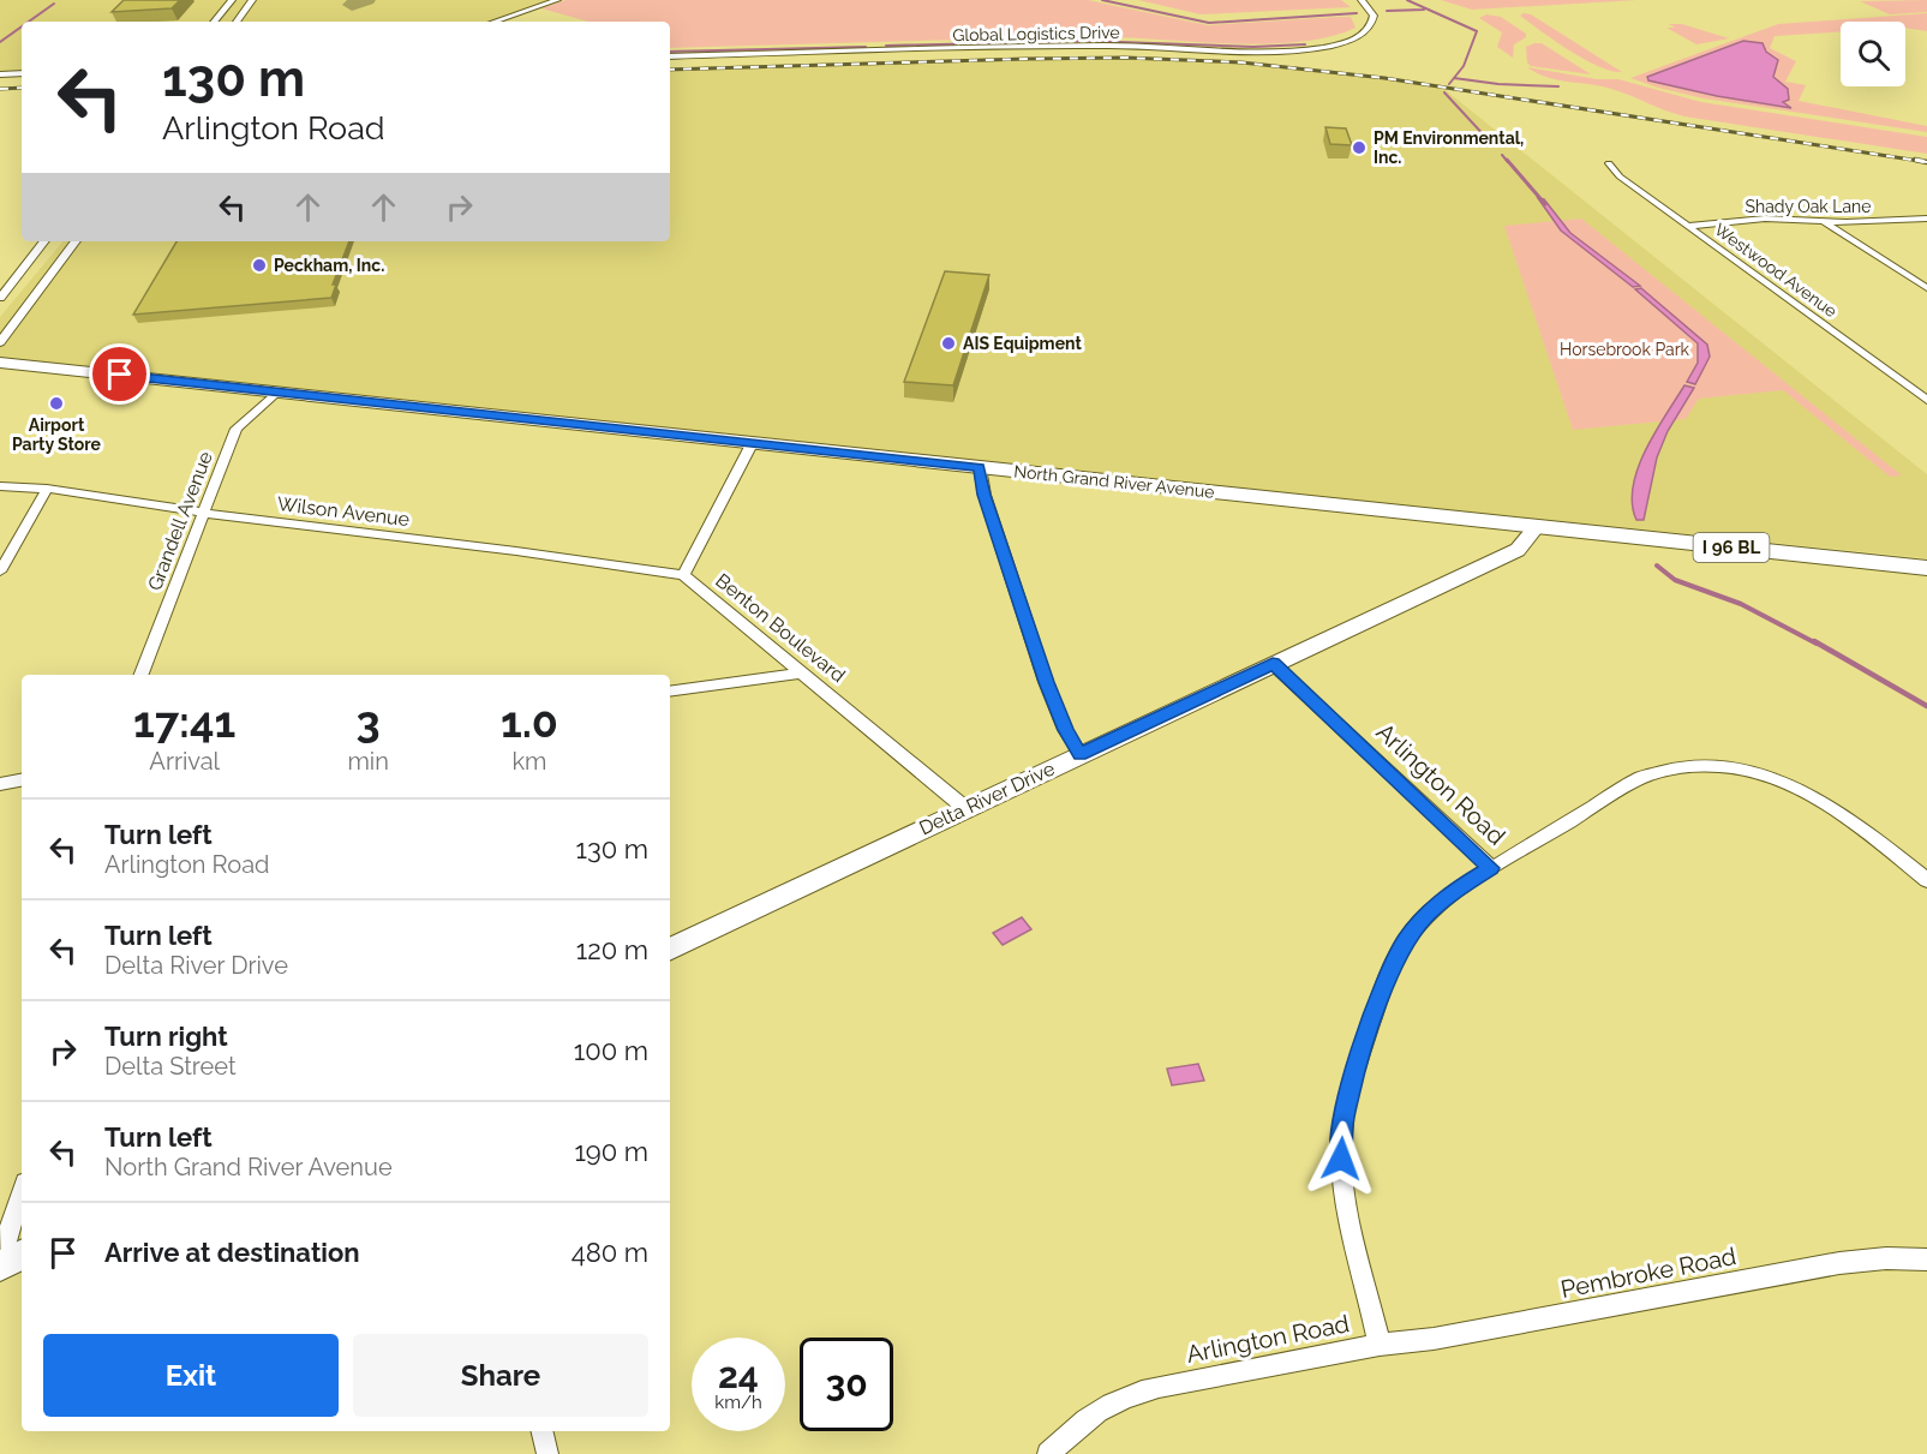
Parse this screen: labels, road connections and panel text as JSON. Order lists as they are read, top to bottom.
{
  "streets": {
    "main road": ["North Grand River Avenue", "I 96 BL"],
    "street": [
      "Global Logistics Drive",
      "Shady Oak Lane",
      "Westwood Avenue",
      "Wilson Avenue",
      "Grandell Avenue",
      "Benton Boulevard",
      "Arlington Road",
      "Delta River Drive",
      "Pembroke Road"
    ]
  },
  "crossings": [
    ["Shady Oak Lane", "Westwood Avenue"],
    ["North Grand River Avenue", "Grandell Avenue"],
    ["North Grand River Avenue", "Delta River Drive"],
    ["Wilson Avenue", "Grandell Avenue"],
    ["Wilson Avenue", "Benton Boulevard"],
    ["Benton Boulevard", "Delta River Drive"],
    ["Arlington Road", "Delta River Drive"],
    ["Arlington Road", "Pembroke Road"]
  ],
  "parks": ["Horsebrook Park"],
  "places": [
    "PM Environmental, Inc.",
    "Peckham, Inc.",
    "AIS Equipment",
    "Airport Party Store"
  ],
  "page": {
    "turn": ["130 m", "Arlington Road"],
    "eta": [
      "17:41",
      "Arrival",
      "3",
      "min",
      "1.0",
      "km"
    ],
    "list": [
      {
        "name": "Turn left",
        "note": "Arlington Road",
        "value": "130 m"
      },
      {
        "name": "Turn left",
        "note": "Delta River Drive",
        "value": "120 m"
      },
      {
        "name": "Turn right",
        "note": "Delta Street",
        "value": "100 m"
      },
      {
        "name": "Turn left",
        "note": "North Grand River Avenue",
        "value": "190 m"
      },
      {
        "name": "Arrive at destination",
        "value": "480 m"
      }
    ],
    "buttons": ["Exit", "Share"],
    "speed": "24 km/h",
    "limit": "30"
  }
}
